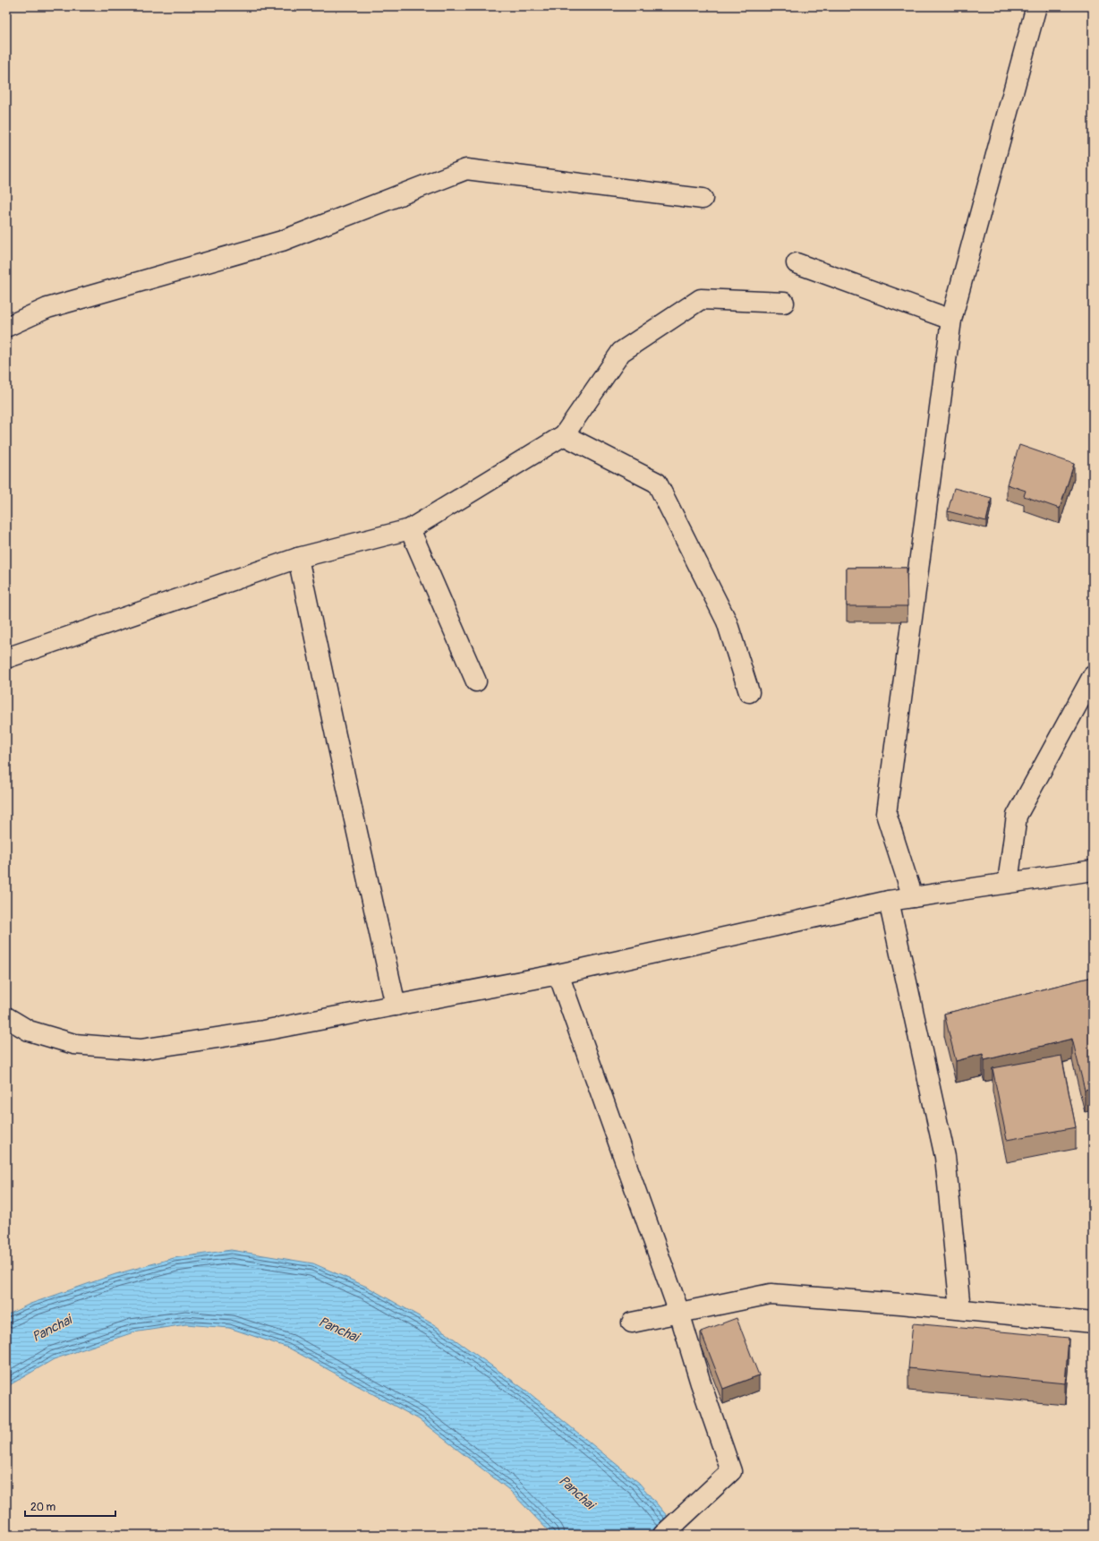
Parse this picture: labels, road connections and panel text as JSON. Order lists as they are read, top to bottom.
{
  "water": ["Panchai"],
  "scale_bar": "20 m"
}
